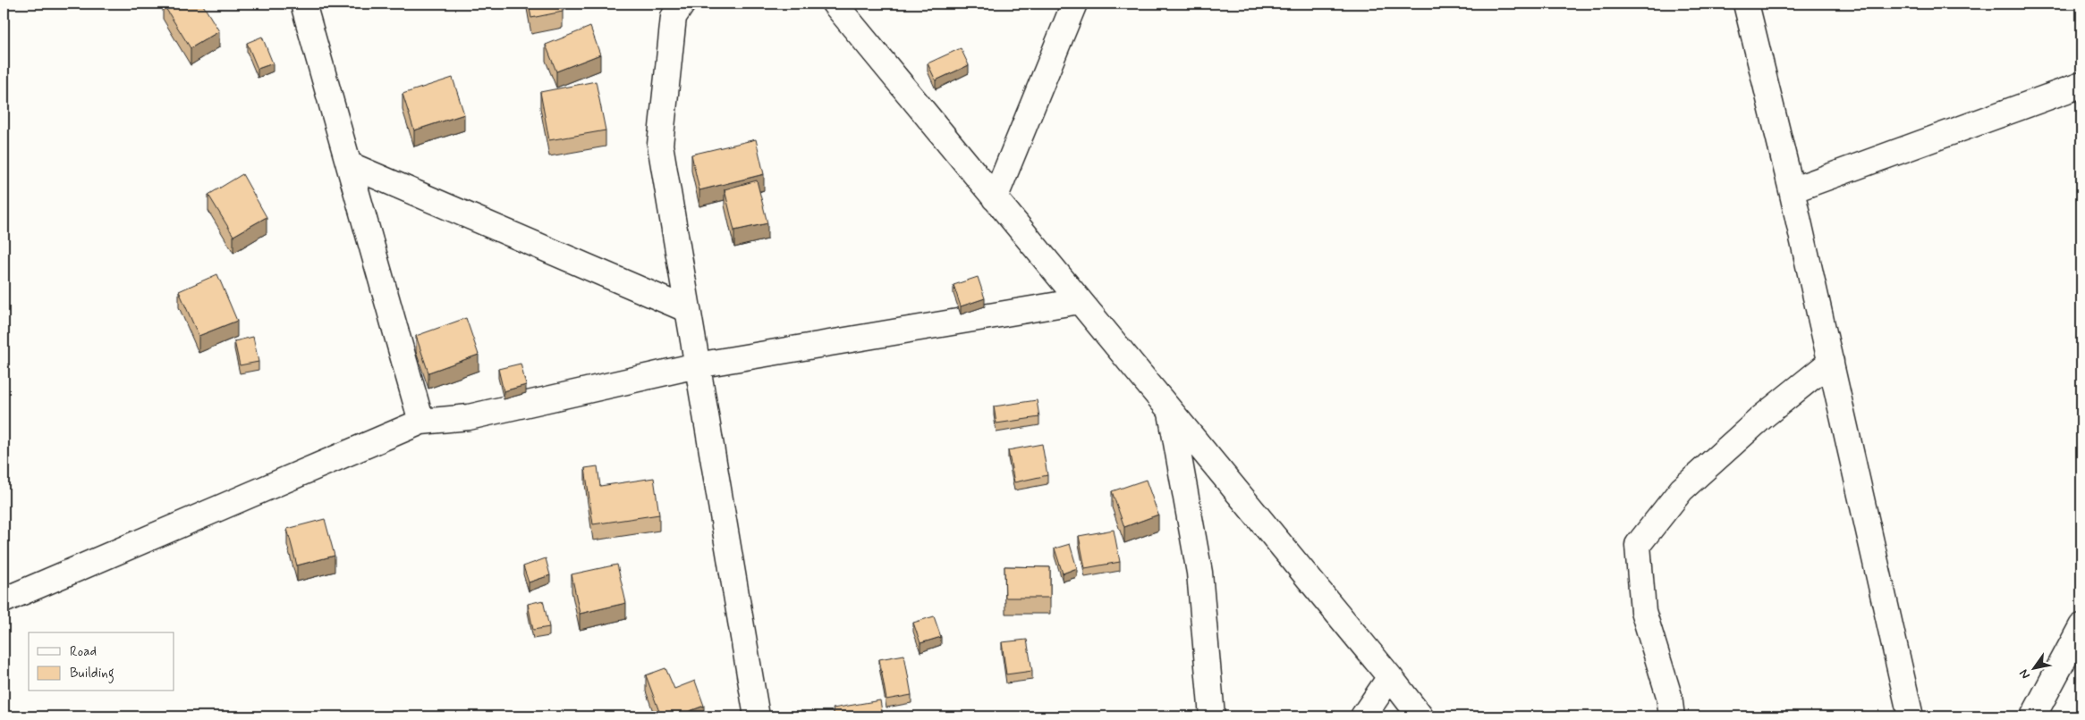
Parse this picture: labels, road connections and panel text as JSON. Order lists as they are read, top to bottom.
{
  "legend": ["Road", "Building"],
  "north": "bottom left"
}
